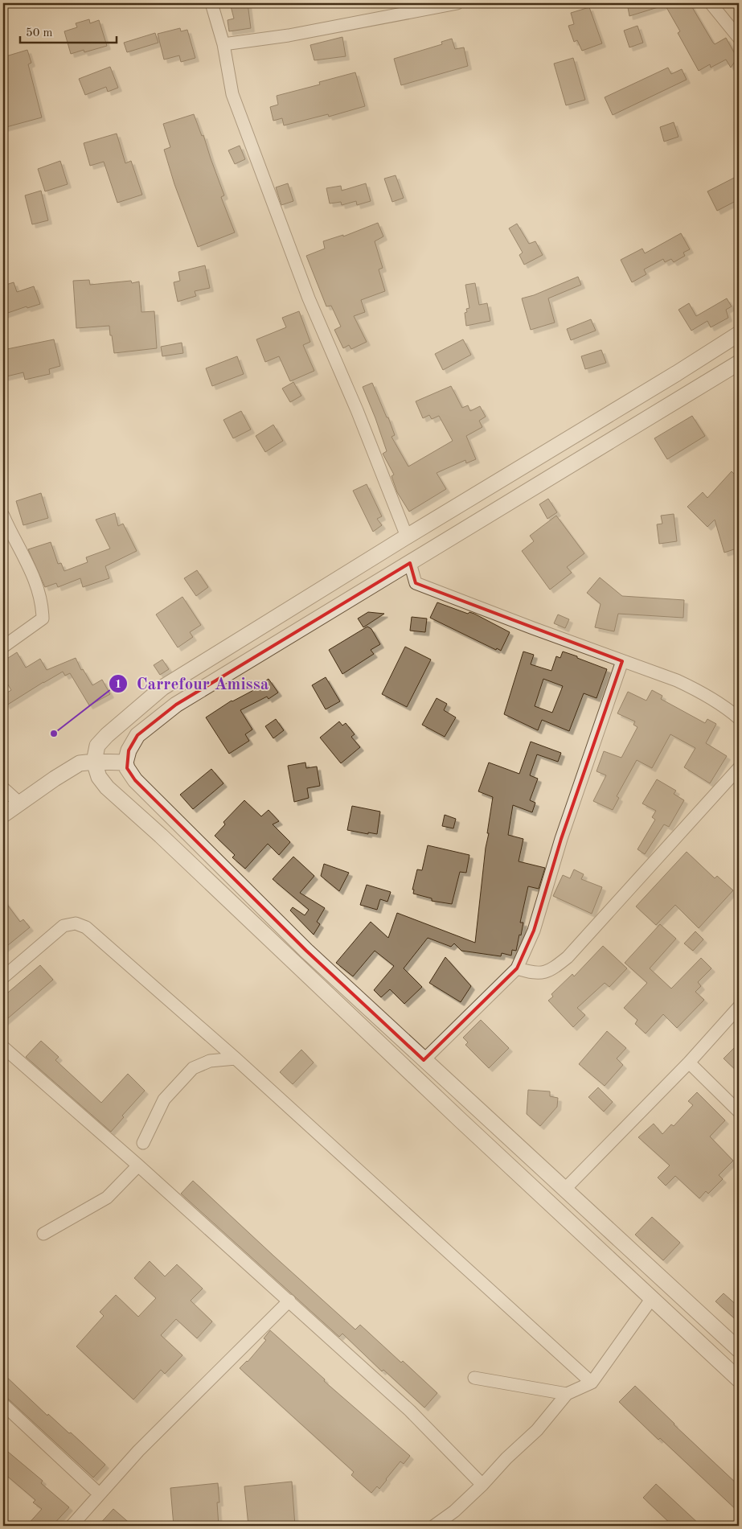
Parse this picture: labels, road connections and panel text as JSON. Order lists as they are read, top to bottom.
{
  "places": ["Carrefour Amissa"],
  "scale_bar": "50 m"
}
